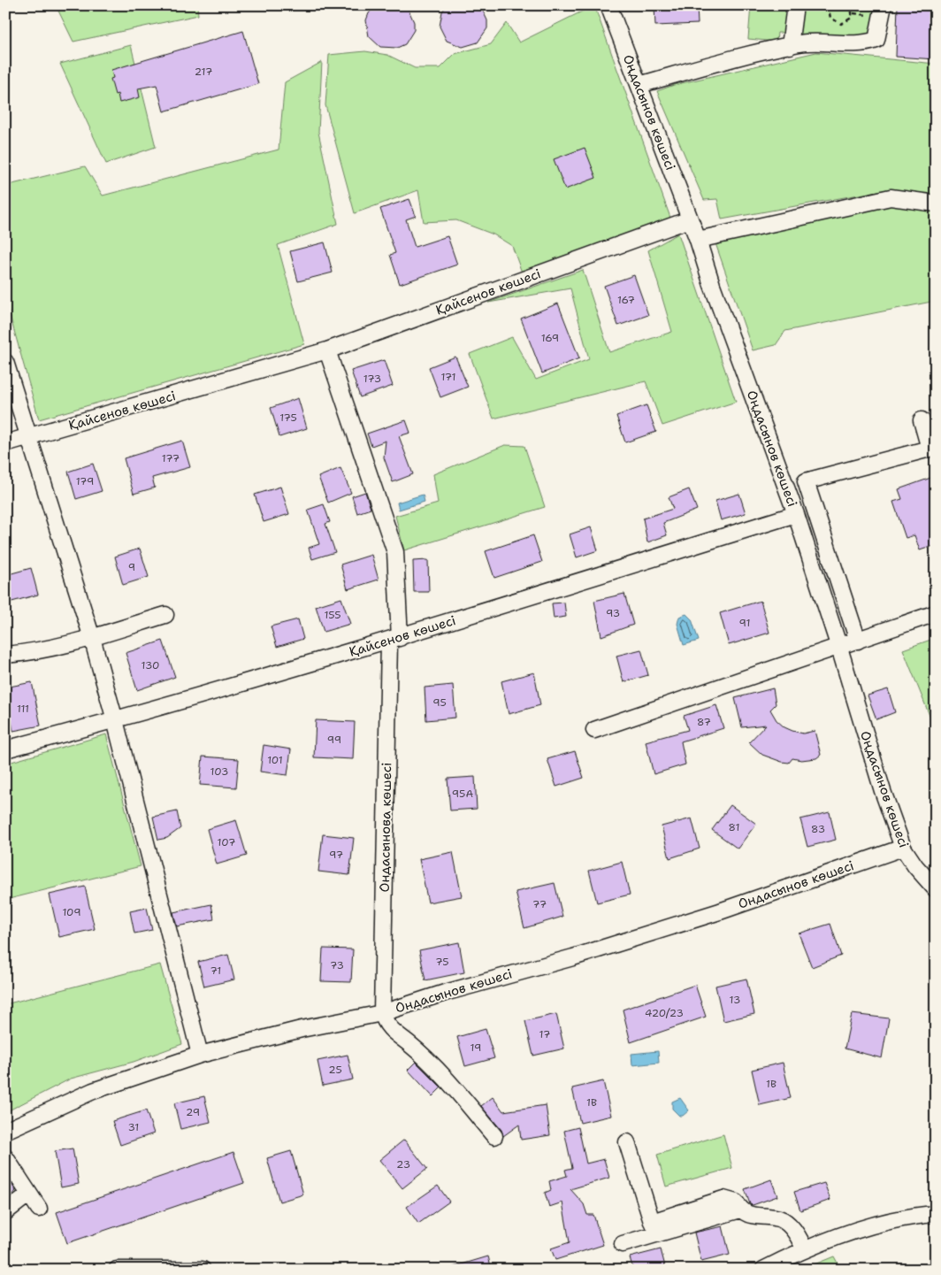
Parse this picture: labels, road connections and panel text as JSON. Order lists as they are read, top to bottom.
{
  "streets": {
    "street": [
      "Оңдасынов көшесі",
      "Қайсенов көшесі",
      "Ондасынова көшесі",
      "Ондасынов көшесі"
    ]
  },
  "crossings": [
    ["Оңдасынов көшесі", "Қайсенов көшесі"],
    ["Оңдасынов көшесі", "Ондасынов көшесі"],
    ["Қайсенов көшесі", "Ондасынова көшесі"],
    ["Ондасынова көшесі", "Ондасынов көшесі"]
  ],
  "house_numbers": [
    "217",
    "167",
    "169",
    "171",
    "173",
    "175",
    "177",
    "179",
    "9",
    "93",
    "155",
    "91",
    "130",
    "95",
    "111",
    "87",
    "99",
    "101",
    "103",
    "95А",
    "81",
    "83",
    "107",
    "97",
    "77",
    "109",
    "75",
    "73",
    "71",
    "13",
    "420/23",
    "17",
    "19",
    "25",
    "1B",
    "1B",
    "29",
    "31",
    "23"
  ]
}
